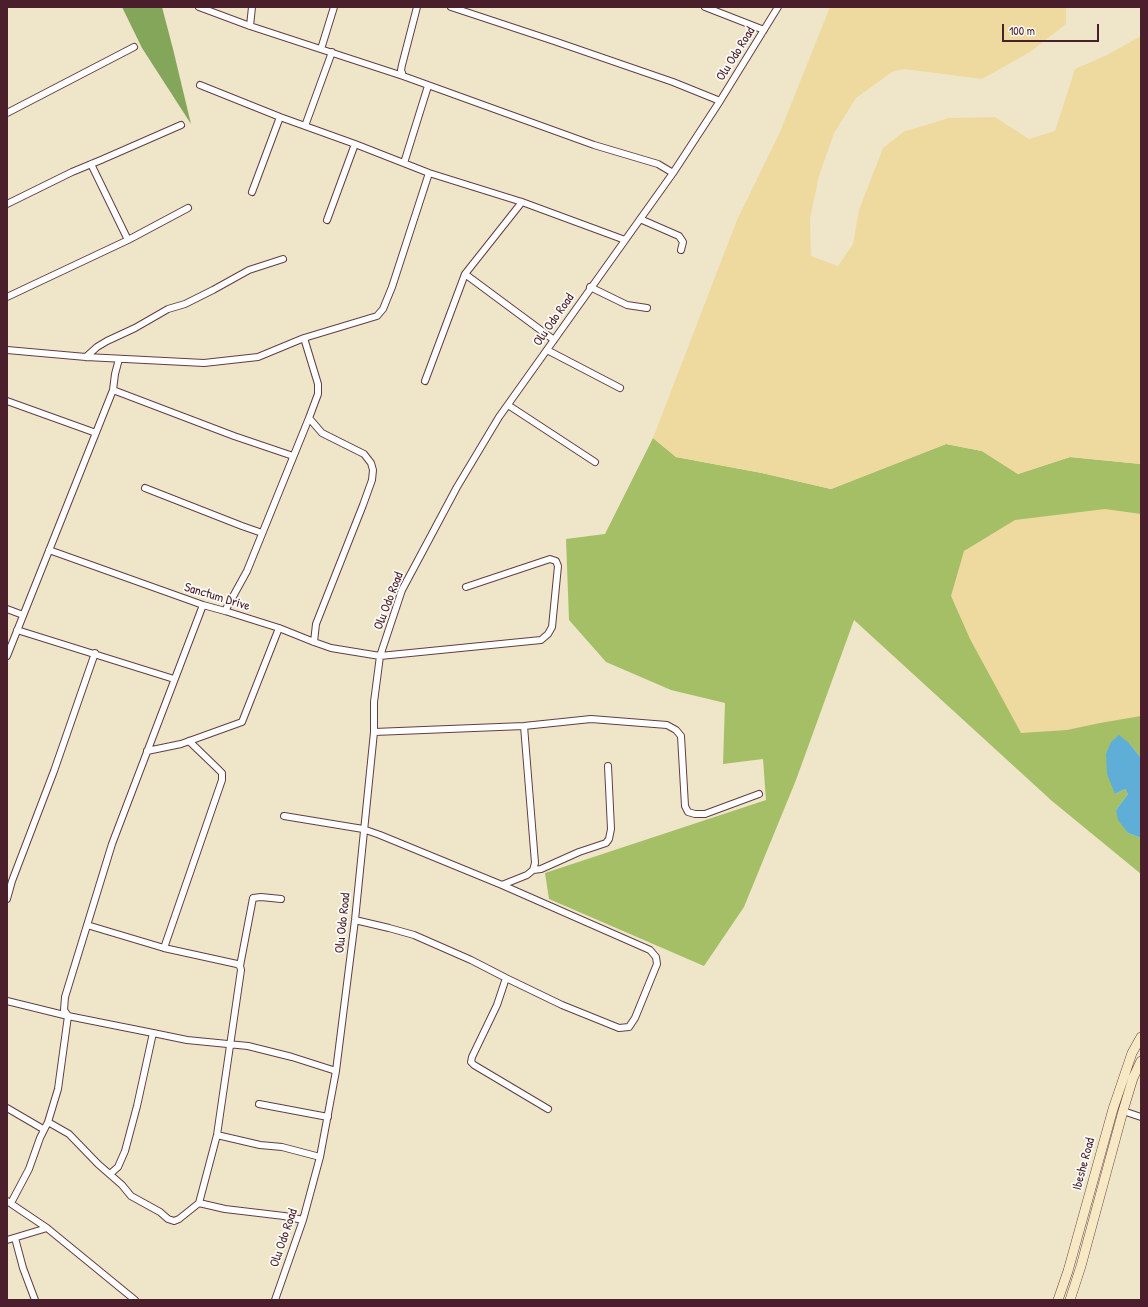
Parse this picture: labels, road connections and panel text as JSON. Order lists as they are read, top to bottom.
{
  "streets": {
    "main road": ["Ibeshe Road"],
    "street": ["Olu Odo Road", "Sanctum Drive"]
  },
  "crossings": [
    ["Olu Odo Road", "Sanctum Drive"]
  ],
  "scale_bar": "100 m"
}
